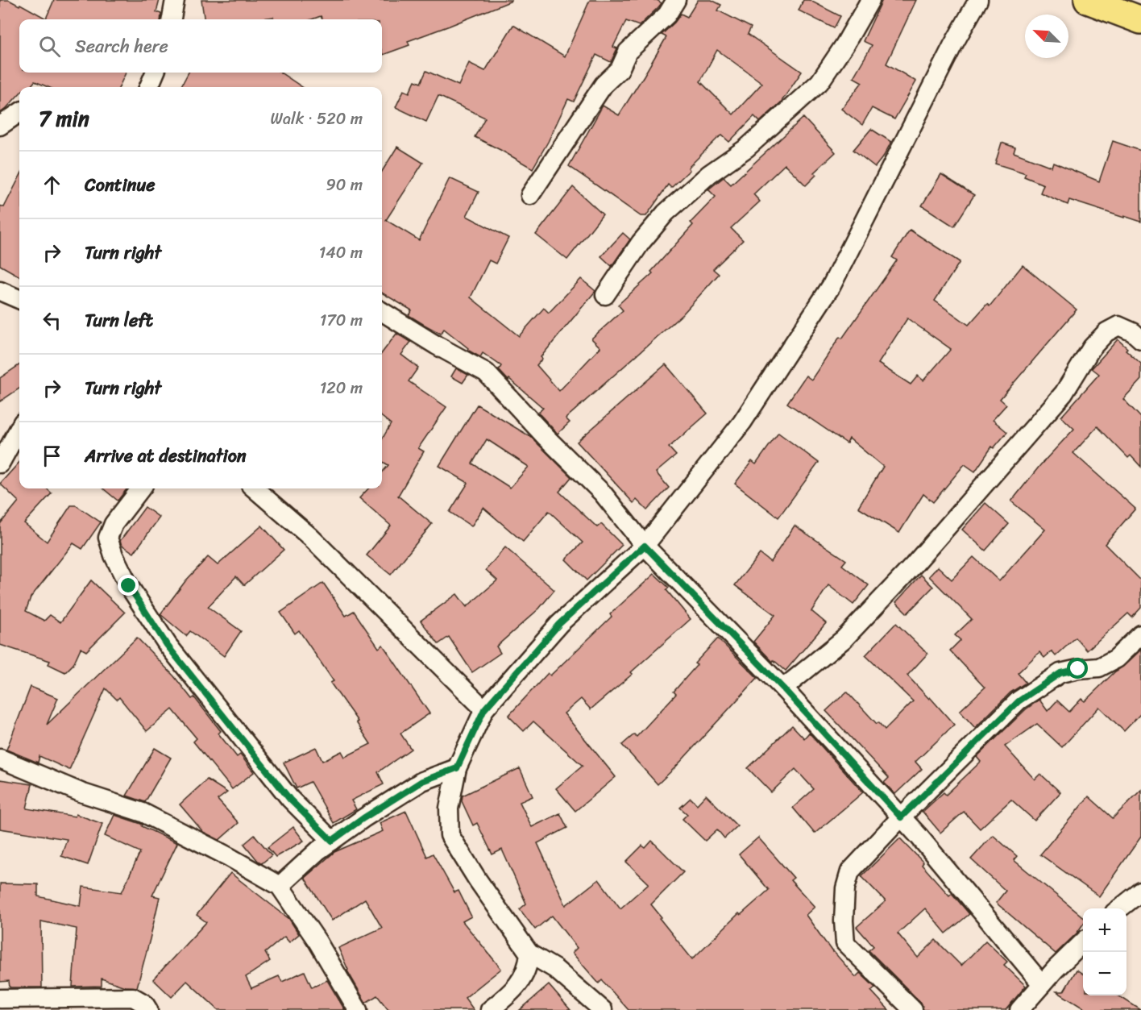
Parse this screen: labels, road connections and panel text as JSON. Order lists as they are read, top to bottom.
{
  "north": "top left",
  "page": {
    "search": "Search here",
    "heading": ["7 min", "Walk · 520 m"],
    "list": [
      ["Continue", "90 m"],
      ["Turn right", "140 m"],
      ["Turn left", "170 m"],
      ["Turn right", "120 m"],
      "Arrive at destination"
    ],
    "map_buttons": ["+", "−"]
  }
}
